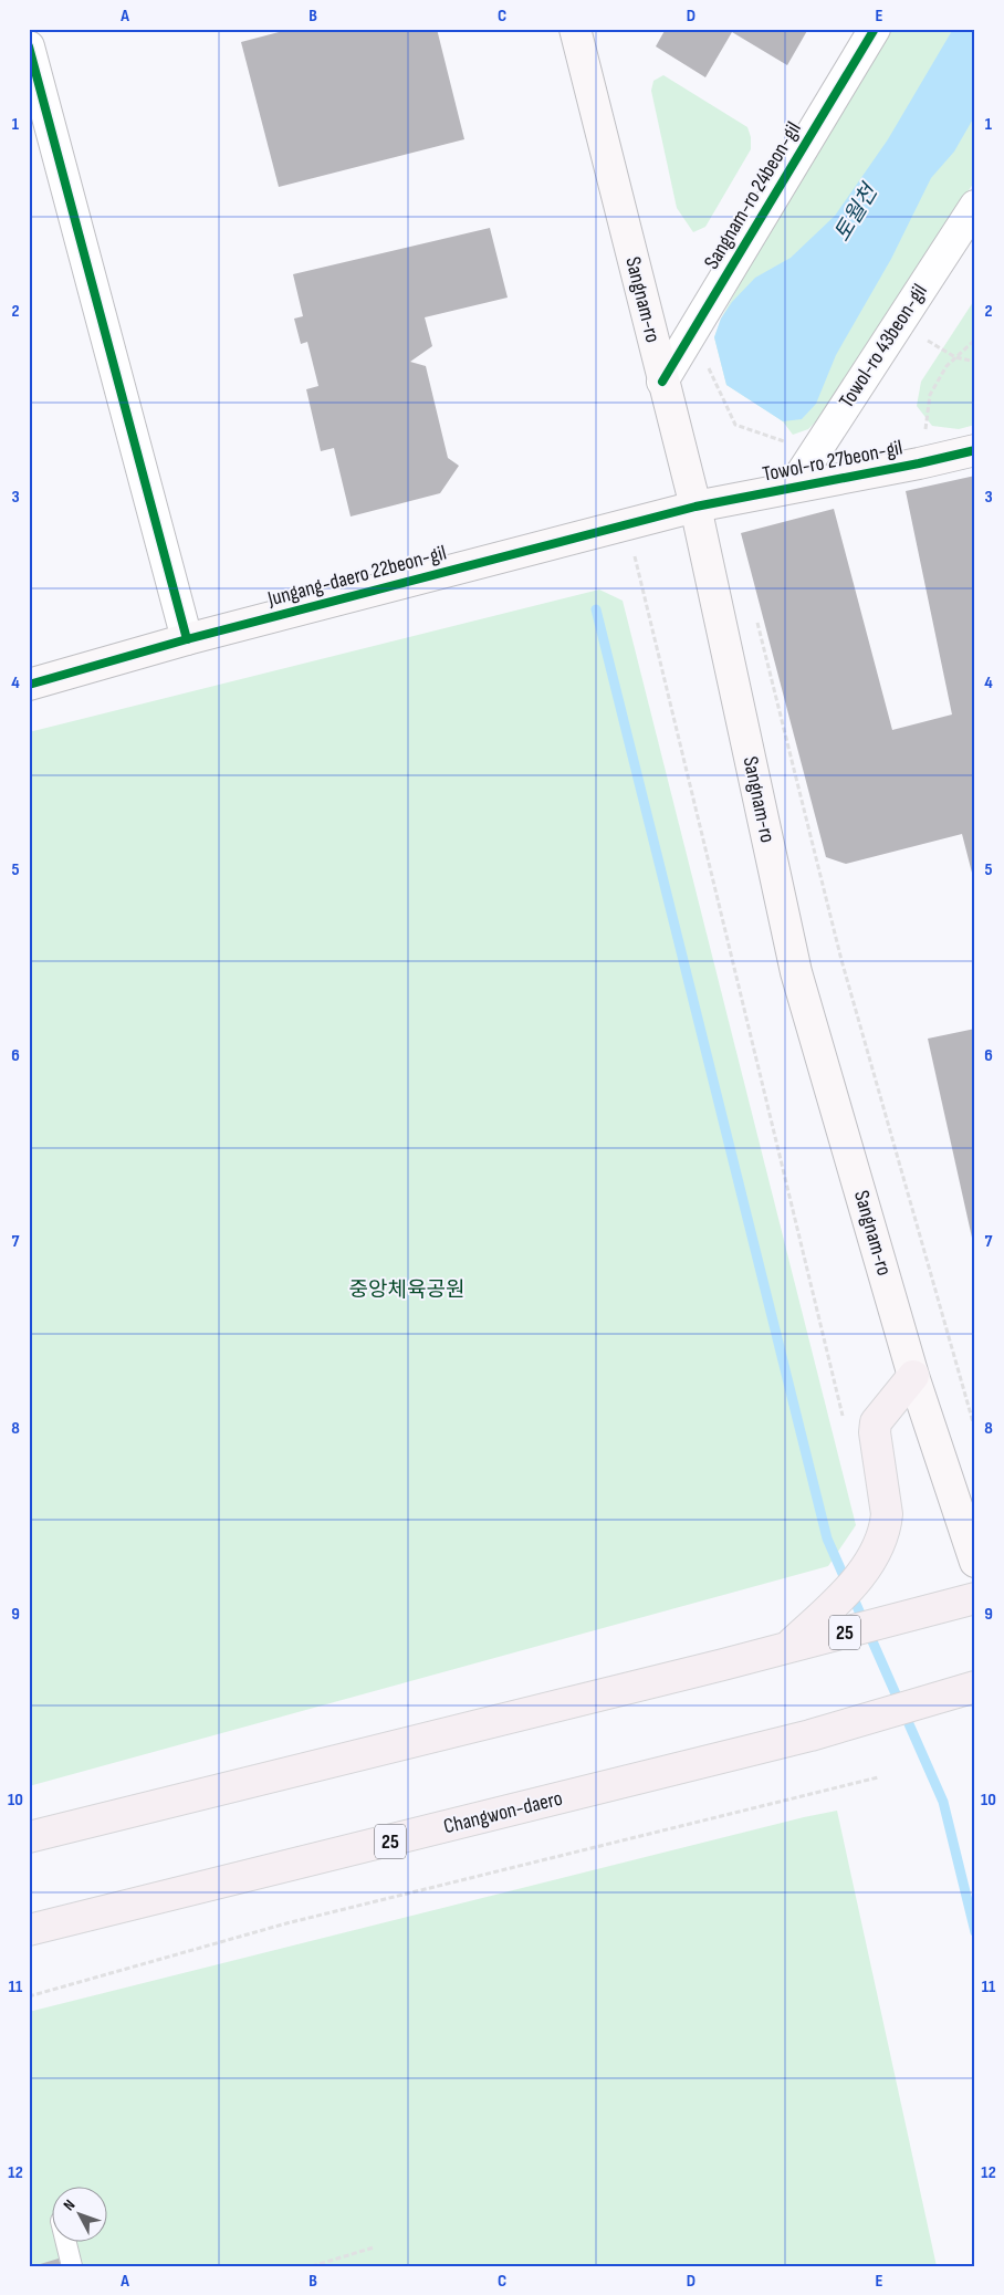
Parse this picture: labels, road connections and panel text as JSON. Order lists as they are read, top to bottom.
{
  "streets": {
    "main road": [
      "Sangnam-ro",
      "Towol-ro 27beon-gil",
      "Jungang-daero 22beon-gil",
      "25",
      "Changwon-daero"
    ],
    "street": ["Sangnam-ro 24beon-gil", "Towol-ro 43beon-gil"]
  },
  "crossings": [
    ["Sangnam-ro 24beon-gil", "Sangnam-ro"],
    ["Sangnam-ro", "Towol-ro 27beon-gil"],
    ["Sangnam-ro", "Jungang-daero 22beon-gil"],
    ["Towol-ro 43beon-gil", "Towol-ro 27beon-gil"],
    ["Towol-ro 27beon-gil", "Jungang-daero 22beon-gil"]
  ],
  "water": ["토월천"],
  "parks": ["중앙체육공원"],
  "north": "top left",
  "grid": {
    "columns": [
      "A",
      "B",
      "C",
      "D",
      "E"
    ],
    "rows": [
      "1",
      "2",
      "3",
      "4",
      "5",
      "6",
      "7",
      "8",
      "9",
      "10",
      "11",
      "12"
    ]
  }
}
